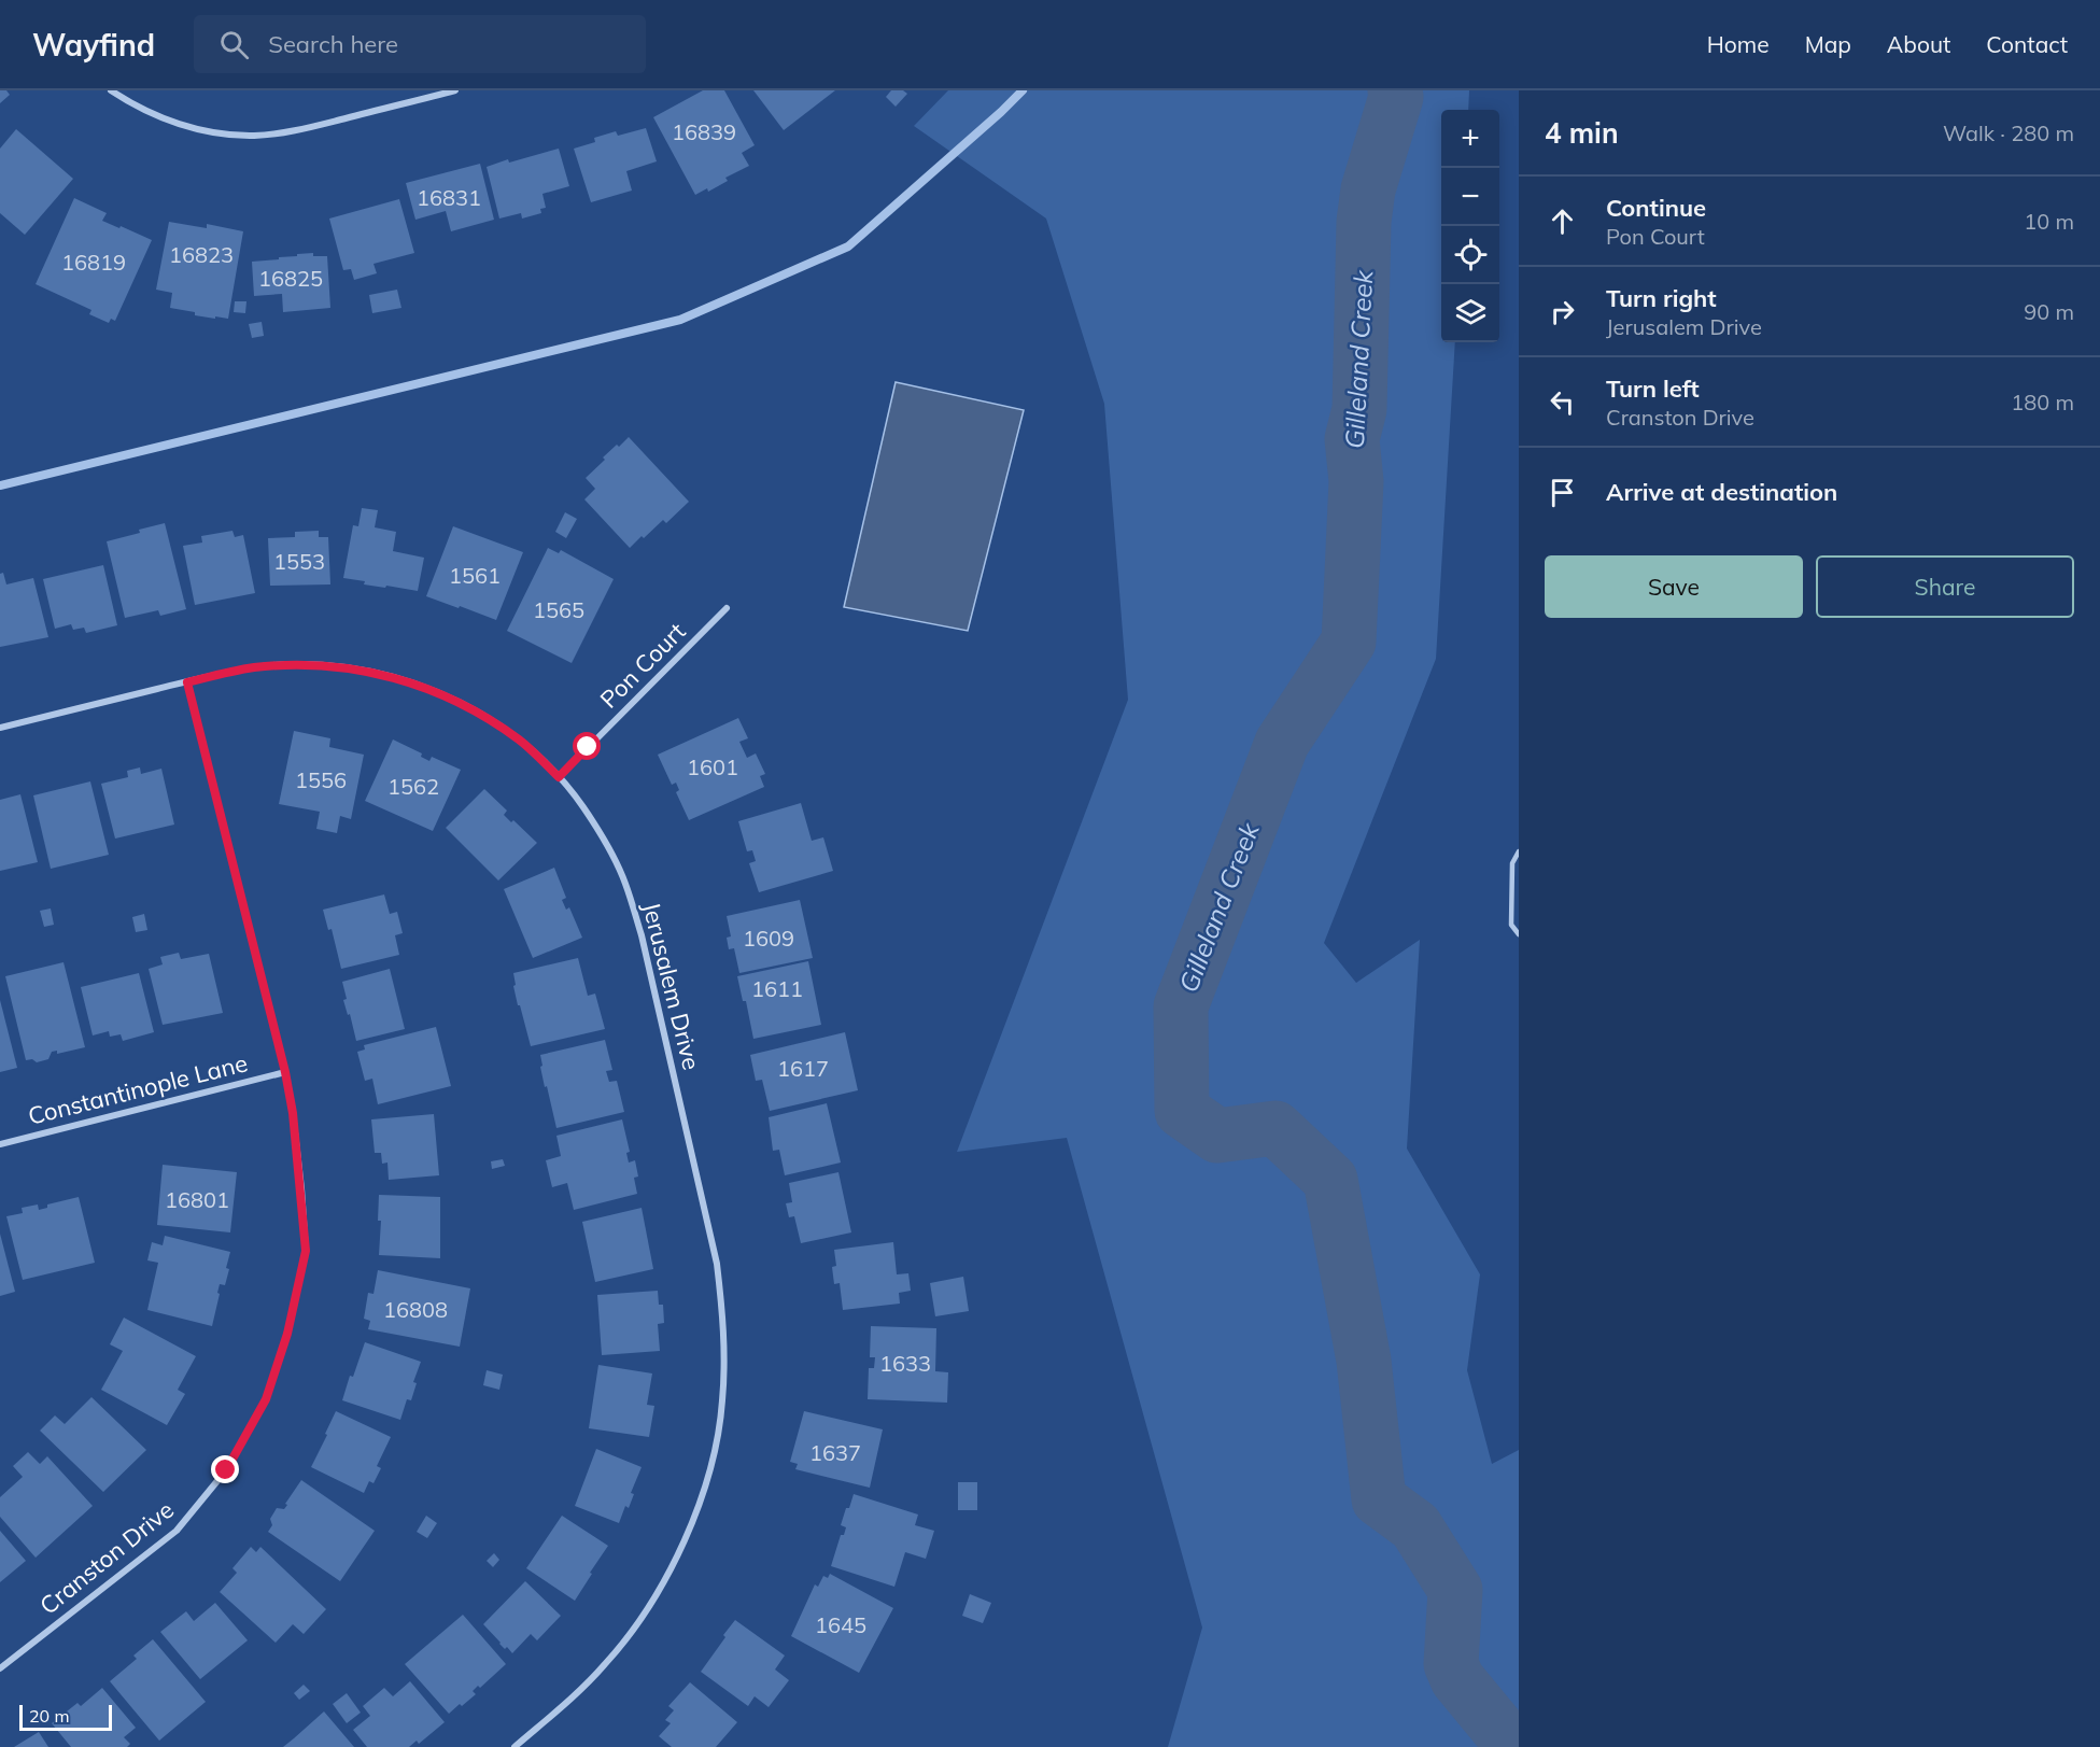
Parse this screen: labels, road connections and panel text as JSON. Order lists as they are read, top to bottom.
{
  "streets": {
    "street": [
      "Pon Court",
      "Jerusalem Drive",
      "Constantinople Lane",
      "Cranston Drive"
    ]
  },
  "crossings": [
    ["Pon Court", "Jerusalem Drive"],
    ["Jerusalem Drive", "Cranston Drive"],
    ["Constantinople Lane", "Cranston Drive"]
  ],
  "water": ["Gilleland Creek"],
  "house_numbers": [
    "16839",
    "16831",
    "16823",
    "16819",
    "16825",
    "1553",
    "1561",
    "1565",
    "1601",
    "1556",
    "1562",
    "1609",
    "1611",
    "1617",
    "16801",
    "16808",
    "1633",
    "1637",
    "1645"
  ],
  "scale_bar": "20 m",
  "page": {
    "header": "Wayfind",
    "search": "Search here",
    "nav": [
      "Home",
      "Map",
      "About",
      "Contact"
    ],
    "heading": ["4 min", "Walk · 280 m"],
    "map_buttons": ["+", "−"],
    "list": [
      ["Continue", "Pon Court", "10 m"],
      ["Turn right", "Jerusalem Drive", "90 m"],
      ["Turn left", "Cranston Drive", "180 m"],
      "Arrive at destination"
    ],
    "buttons": ["Save", "Share"],
    "scale": "20 m"
  }
}
